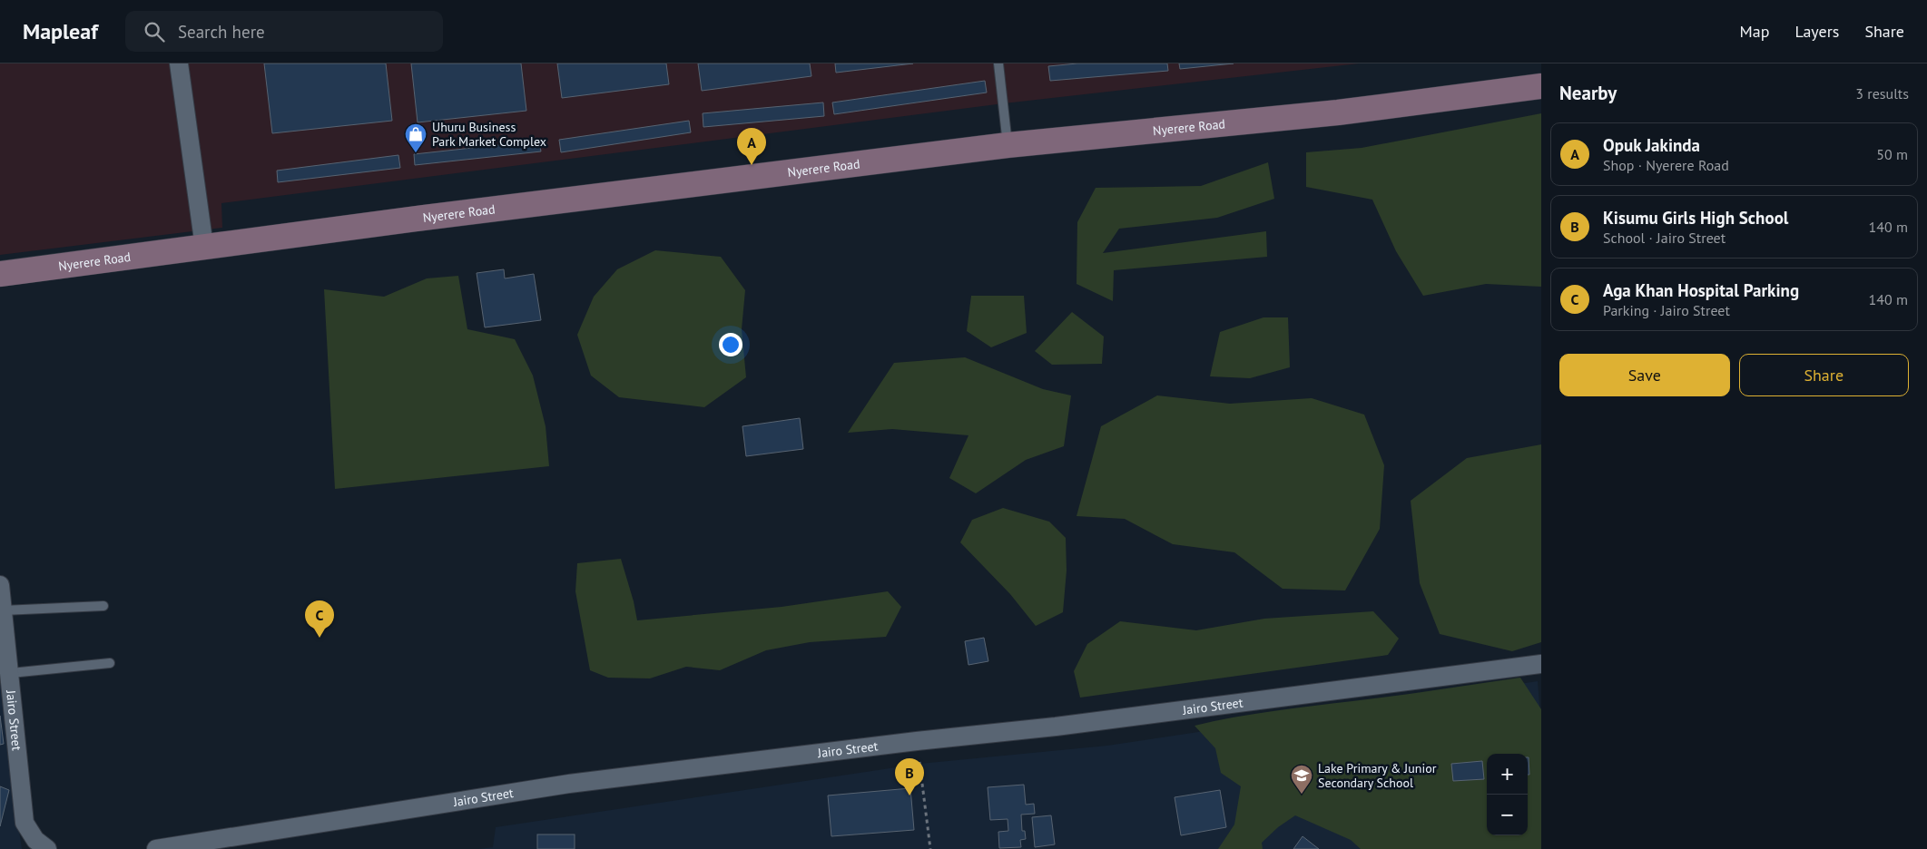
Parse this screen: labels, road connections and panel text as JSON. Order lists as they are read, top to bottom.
{
  "streets": {
    "main road": ["Nyerere Road"],
    "street": ["Jairo Street"]
  },
  "places": {
    "shop": ["Uhuru Business Park Market Complex"],
    "school or university": ["Lake Primary & Junior Secondary School"]
  },
  "page": {
    "header": "Mapleaf",
    "search": "Search here",
    "nav": ["Map", "Layers", "Share"],
    "heading": ["Nearby", "3 results"],
    "list": [
      {
        "mark": "A",
        "name": "Opuk Jakinda",
        "note": "Shop · Nyerere Road",
        "value": "50 m"
      },
      {
        "mark": "B",
        "name": "Kisumu Girls High School",
        "note": "School · Jairo Street",
        "value": "140 m"
      },
      {
        "mark": "C",
        "name": "Aga Khan Hospital Parking",
        "note": "Parking · Jairo Street",
        "value": "140 m"
      }
    ],
    "pins": ["A", "C", "B"],
    "buttons": ["Save", "Share"],
    "map_buttons": ["+", "−"]
  }
}
